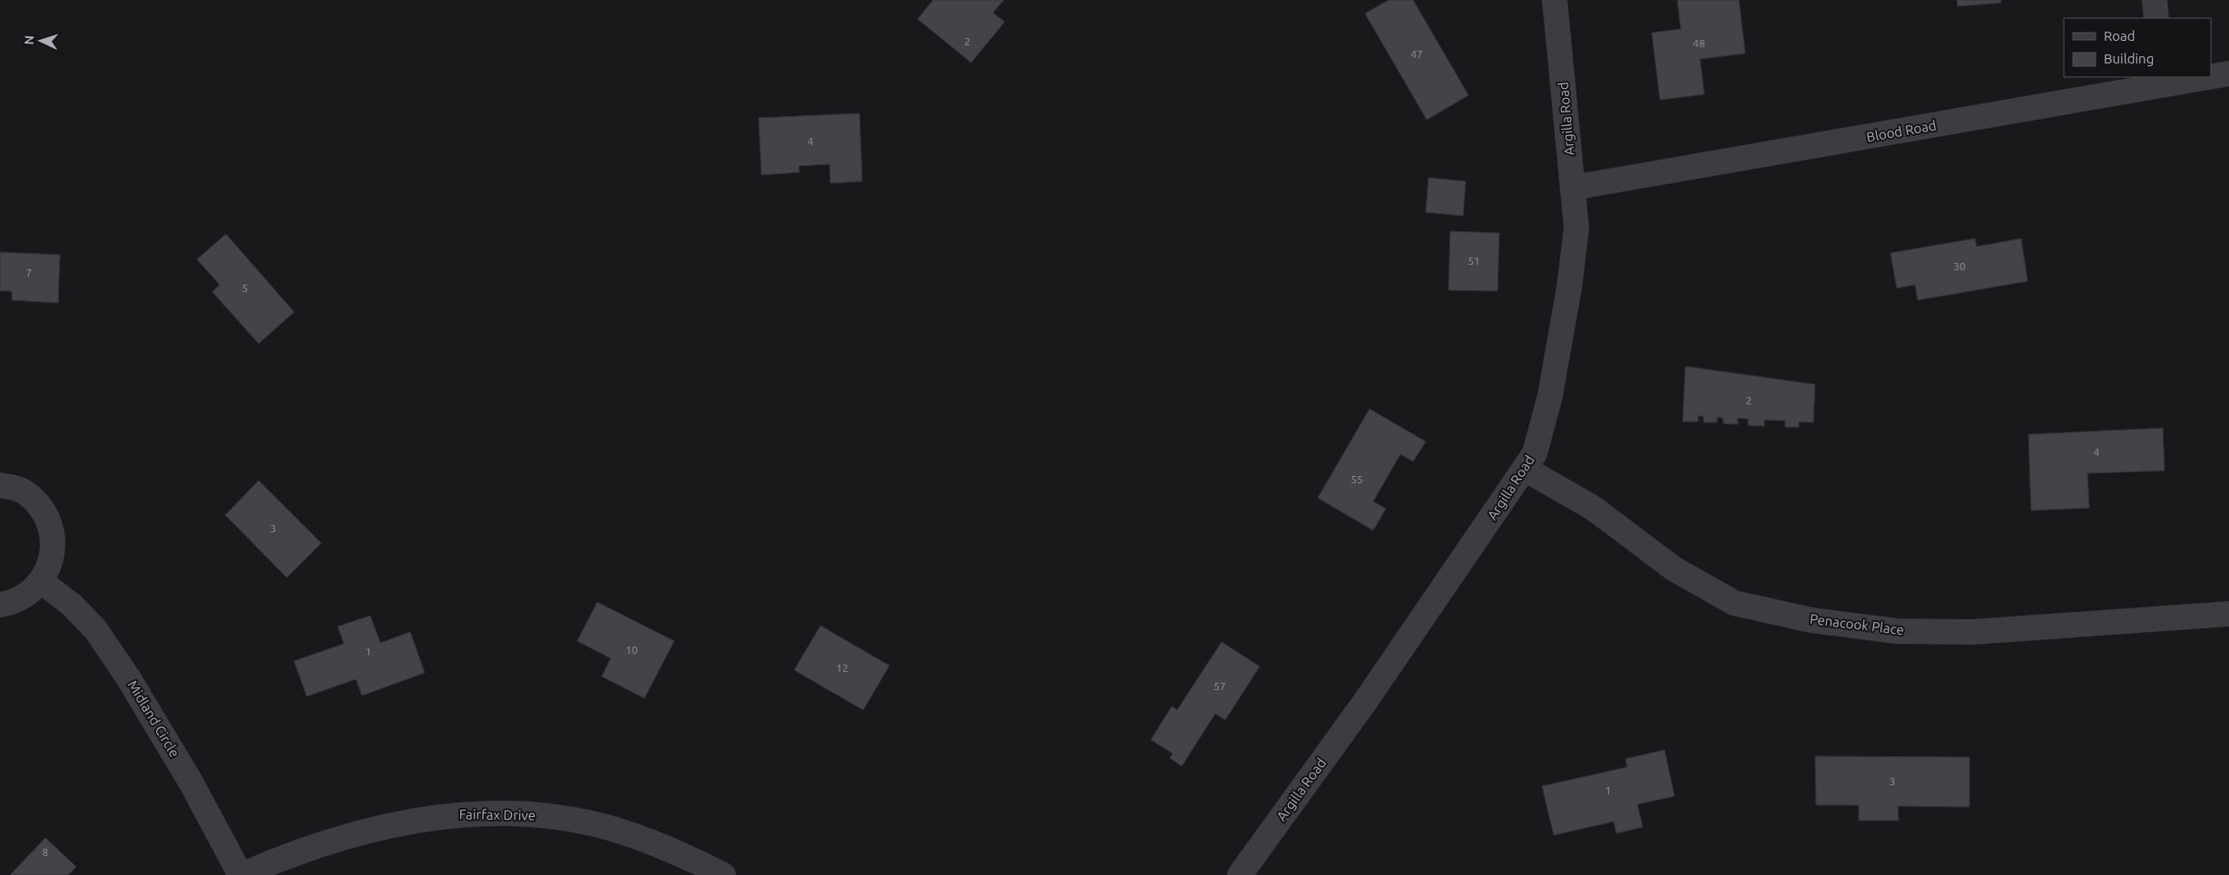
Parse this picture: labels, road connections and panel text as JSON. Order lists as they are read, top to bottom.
{
  "streets": {
    "street": [
      "Argilla Road",
      "Blood Road",
      "Penacook Place",
      "Midland Circle",
      "Fairfax Drive"
    ]
  },
  "crossings": [
    ["Argilla Road", "Blood Road"],
    ["Argilla Road", "Penacook Place"],
    ["Midland Circle", "Fairfax Drive"]
  ],
  "house_numbers": [
    "2",
    "48",
    "47",
    "4",
    "51",
    "30",
    "7",
    "5",
    "2",
    "4",
    "55",
    "3",
    "10",
    "1",
    "12",
    "57",
    "3",
    "1",
    "8"
  ],
  "legend": ["Road", "Building"],
  "north": "left"
}
